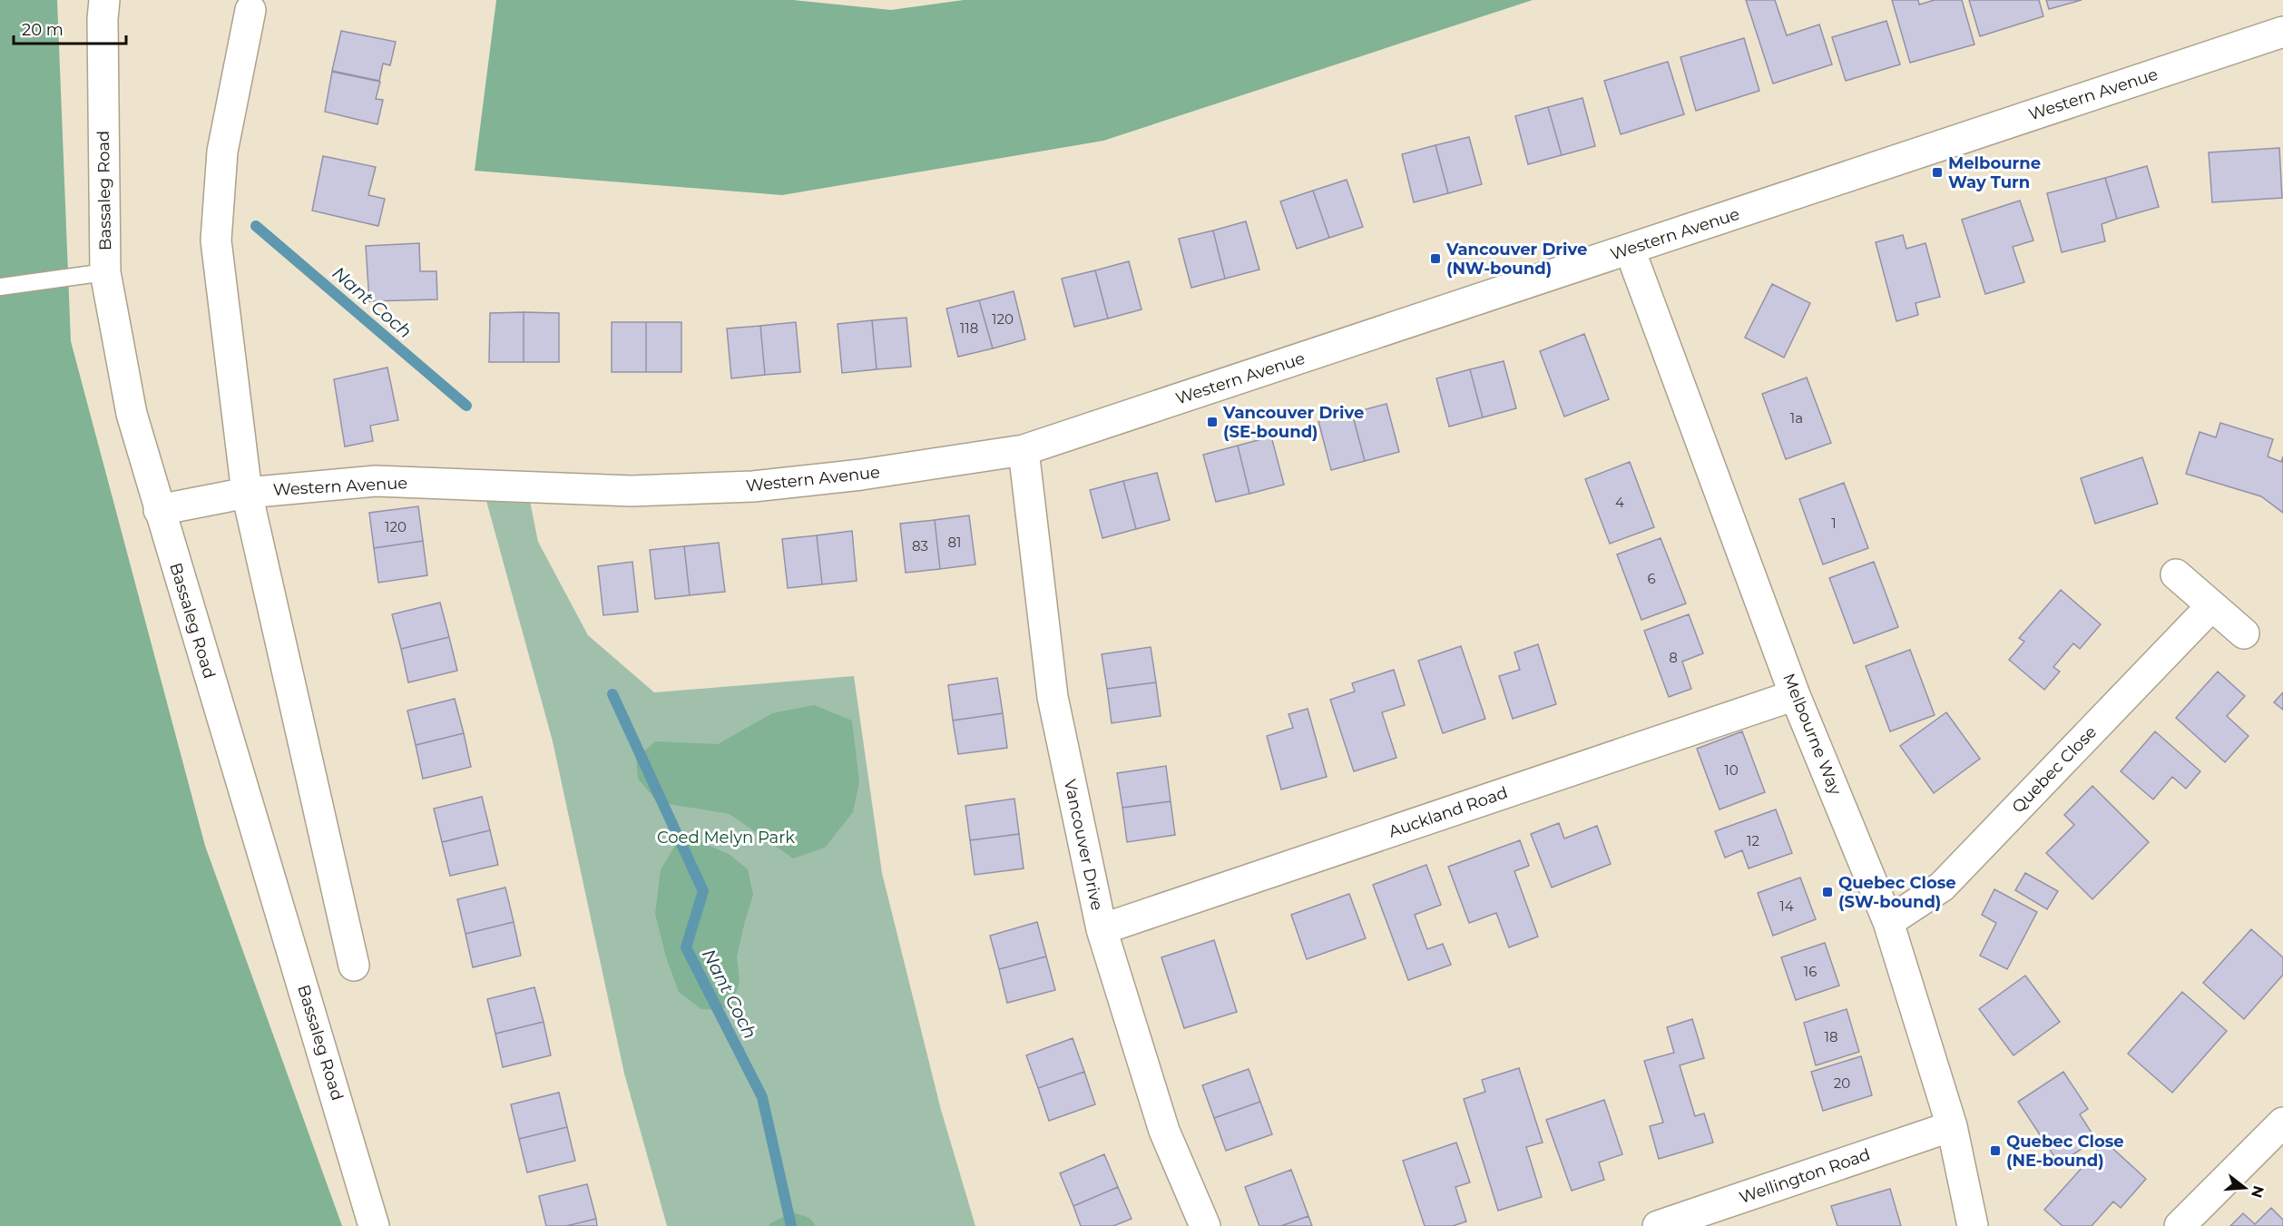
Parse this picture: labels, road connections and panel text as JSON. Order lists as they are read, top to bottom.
{
  "streets": {
    "street": [
      "Western Avenue",
      "Bassaleg Road",
      "Melbourne Way",
      "Quebec Close",
      "Auckland Road",
      "Vancouver Drive",
      "Wellington Road"
    ]
  },
  "crossings": [
    ["Western Avenue", "Bassaleg Road"],
    ["Western Avenue", "Melbourne Way"],
    ["Western Avenue", "Vancouver Drive"],
    ["Melbourne Way", "Quebec Close"],
    ["Melbourne Way", "Auckland Road"],
    ["Melbourne Way", "Wellington Road"],
    ["Auckland Road", "Vancouver Drive"]
  ],
  "water": ["Nant Coch"],
  "parks": ["Coed Melyn Park"],
  "places": {
    "transit": [
      "Melbourne Way Turn",
      "Vancouver Drive (NW-bound)",
      "Vancouver Drive (SE-bound)",
      "Quebec Close (SW-bound)",
      "Quebec Close (NE-bound)"
    ]
  },
  "house_numbers": [
    "120",
    "118",
    "1a",
    "4",
    "1",
    "120",
    "81",
    "83",
    "6",
    "8",
    "10",
    "12",
    "14",
    "16",
    "18",
    "20"
  ],
  "scale_bar": "20 m",
  "north": "right"
}
